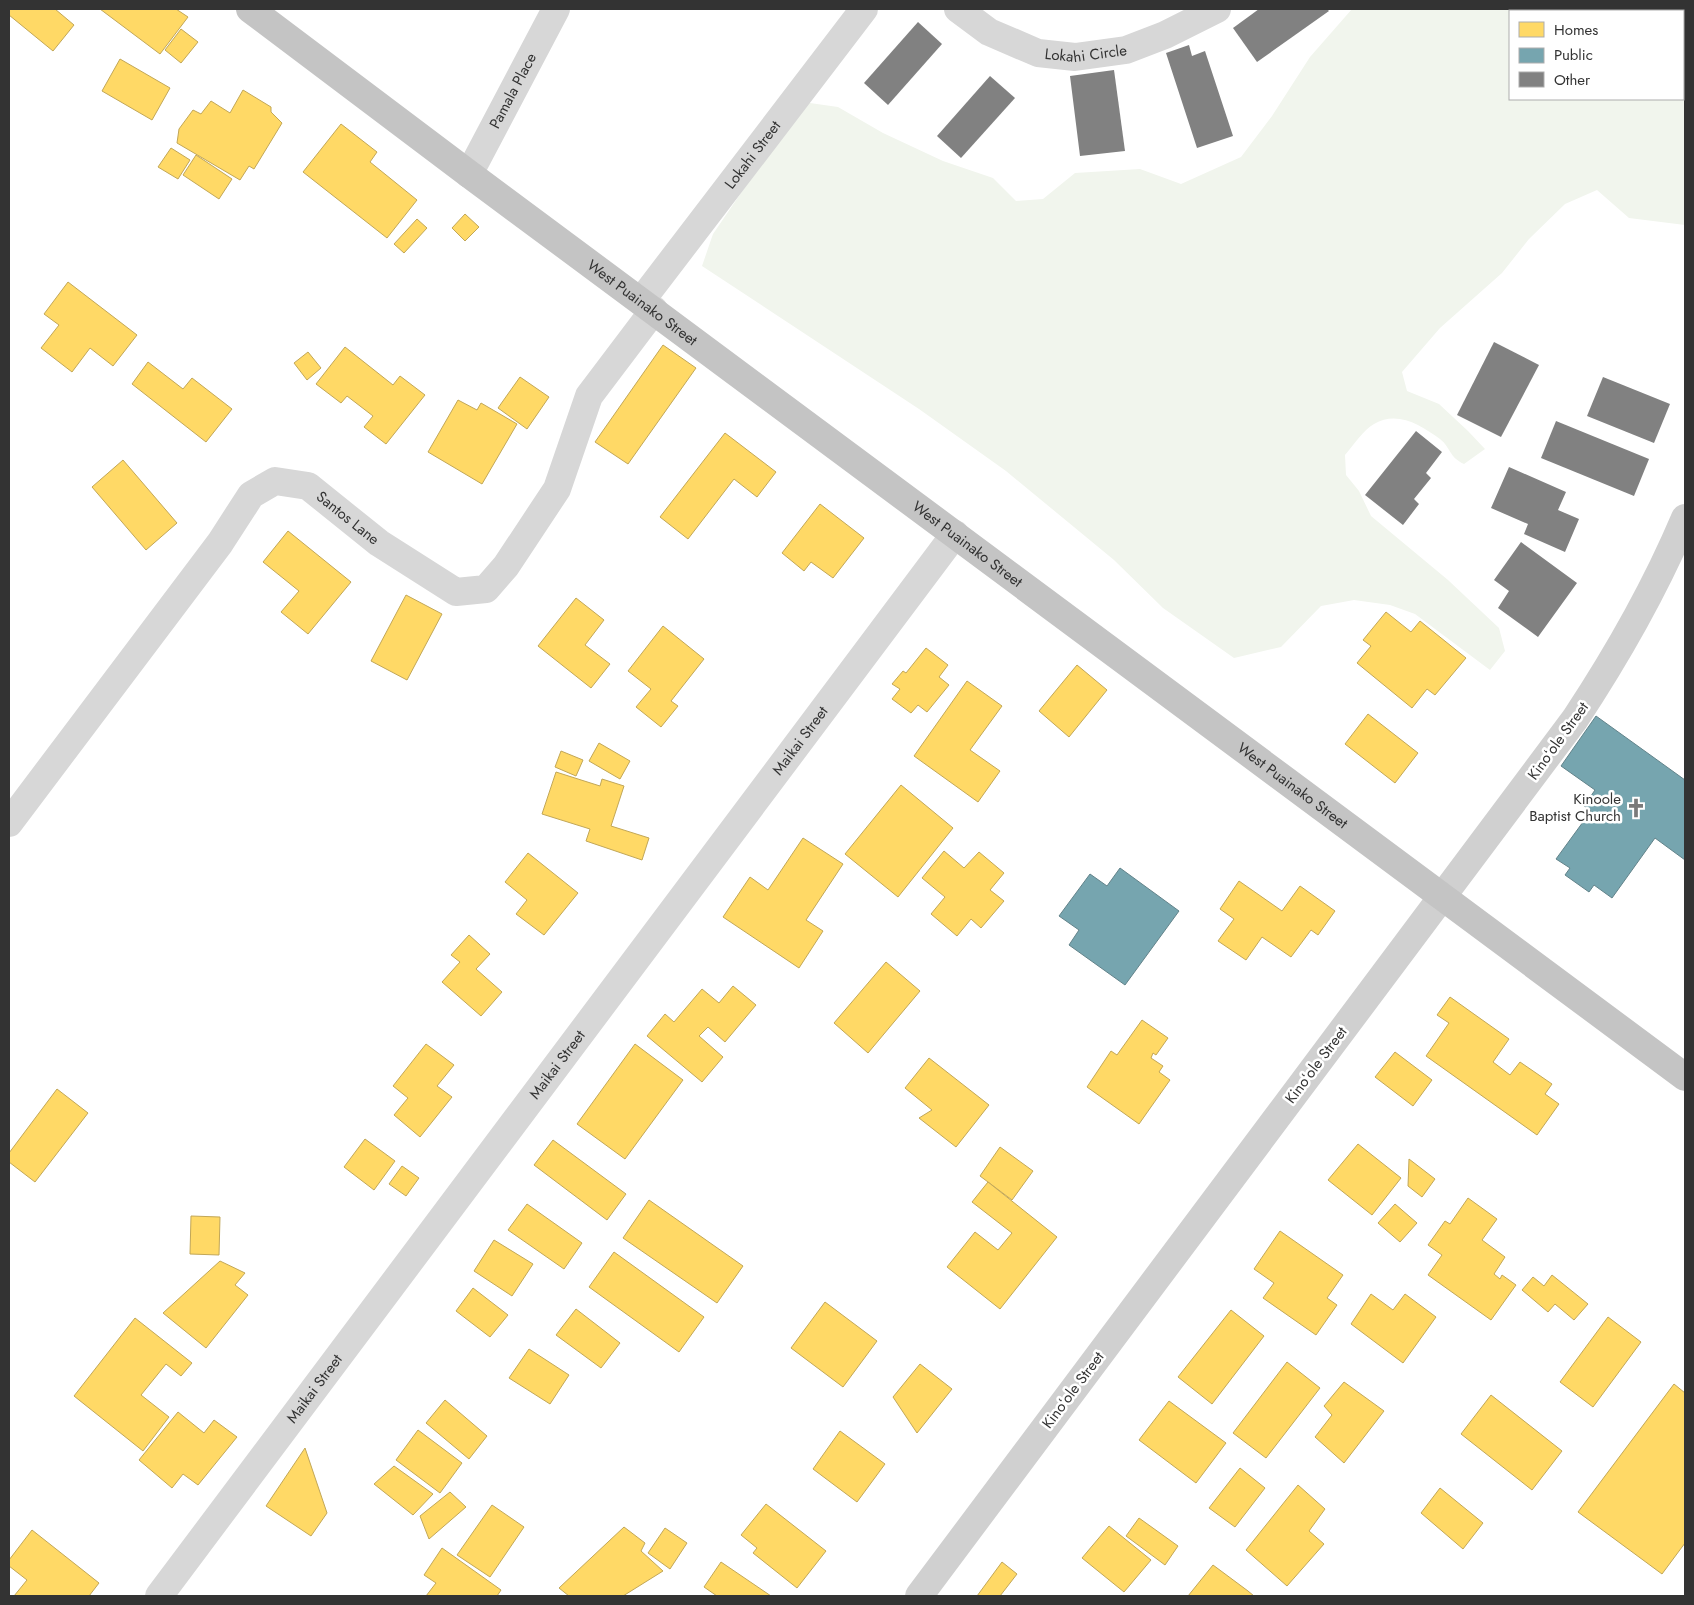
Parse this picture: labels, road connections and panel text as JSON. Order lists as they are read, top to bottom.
{
  "streets": {
    "highway": ["West Puainako Street"],
    "street": [
      "Lokahi Circle",
      "Pamala Place",
      "Lokahi Street",
      "Santos Lane",
      "Maikai Street",
      "Kinoʻole Street"
    ]
  },
  "crossings": [
    ["Pamala Place", "West Puainako Street"],
    ["Lokahi Street", "West Puainako Street"],
    ["Lokahi Street", "Santos Lane"],
    ["West Puainako Street", "Santos Lane"],
    ["West Puainako Street", "Maikai Street"],
    ["West Puainako Street", "Kinoʻole Street"]
  ],
  "places": {
    "church": ["Kinoole Baptist Church"]
  },
  "legend": ["Homes", "Public", "Other"]
}
